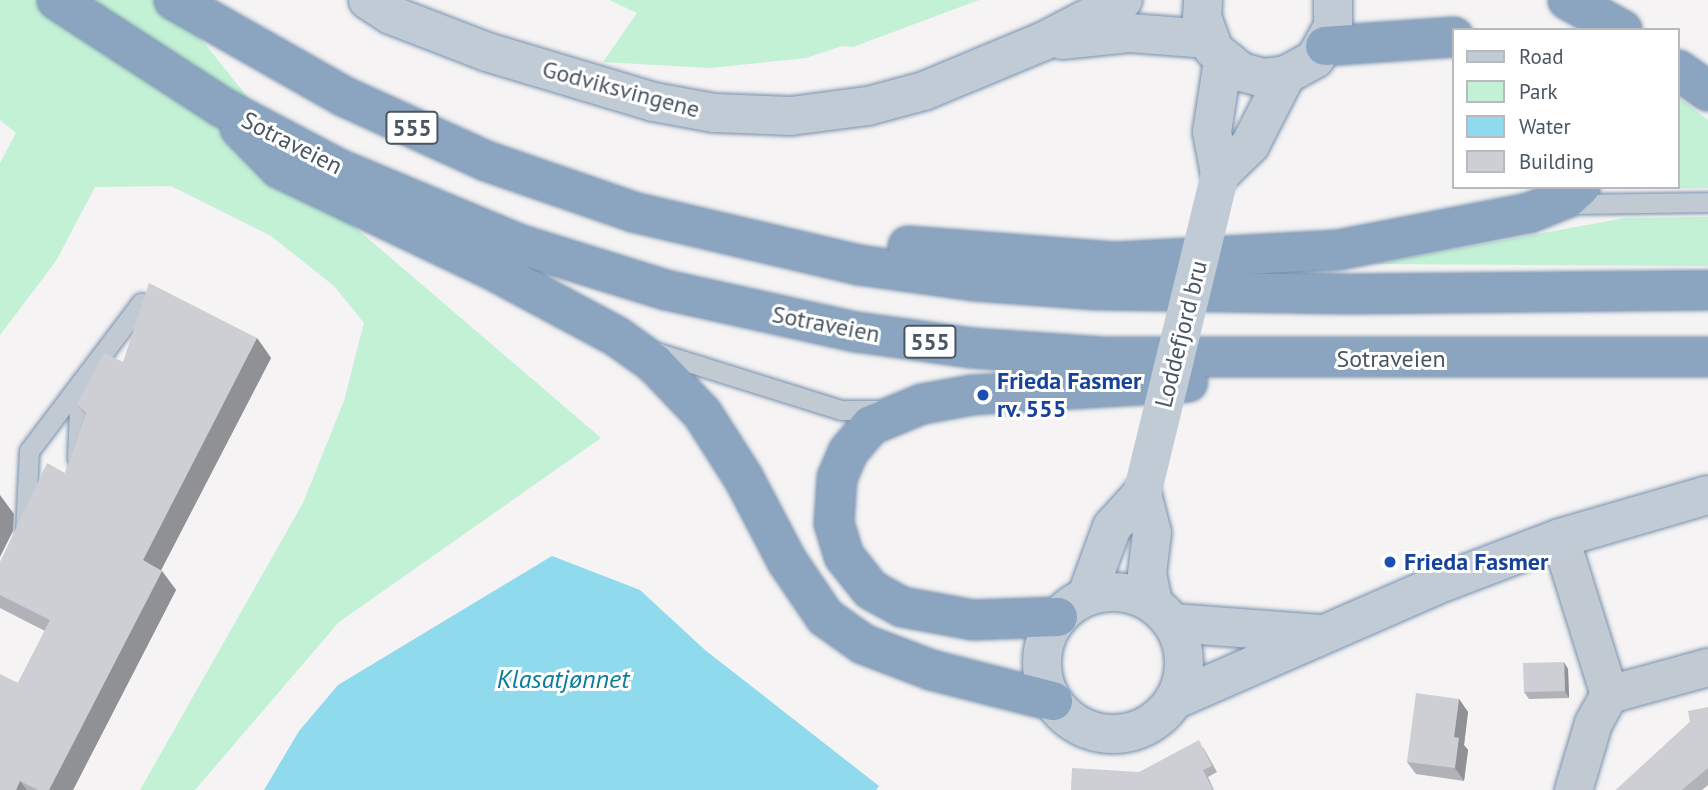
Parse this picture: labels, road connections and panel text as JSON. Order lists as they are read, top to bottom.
{
  "streets": {
    "highway": ["555", "Sotraveien"],
    "main road": ["Godviksvingene", "Loddefjord bru"]
  },
  "crossings": [
    ["555", "Sotraveien"]
  ],
  "water": ["Klasatjønnet"],
  "places": ["Frieda Fasmer rv. 555", "Frieda Fasmer"],
  "legend": [
    "Road",
    "Park",
    "Water",
    "Building"
  ]
}
